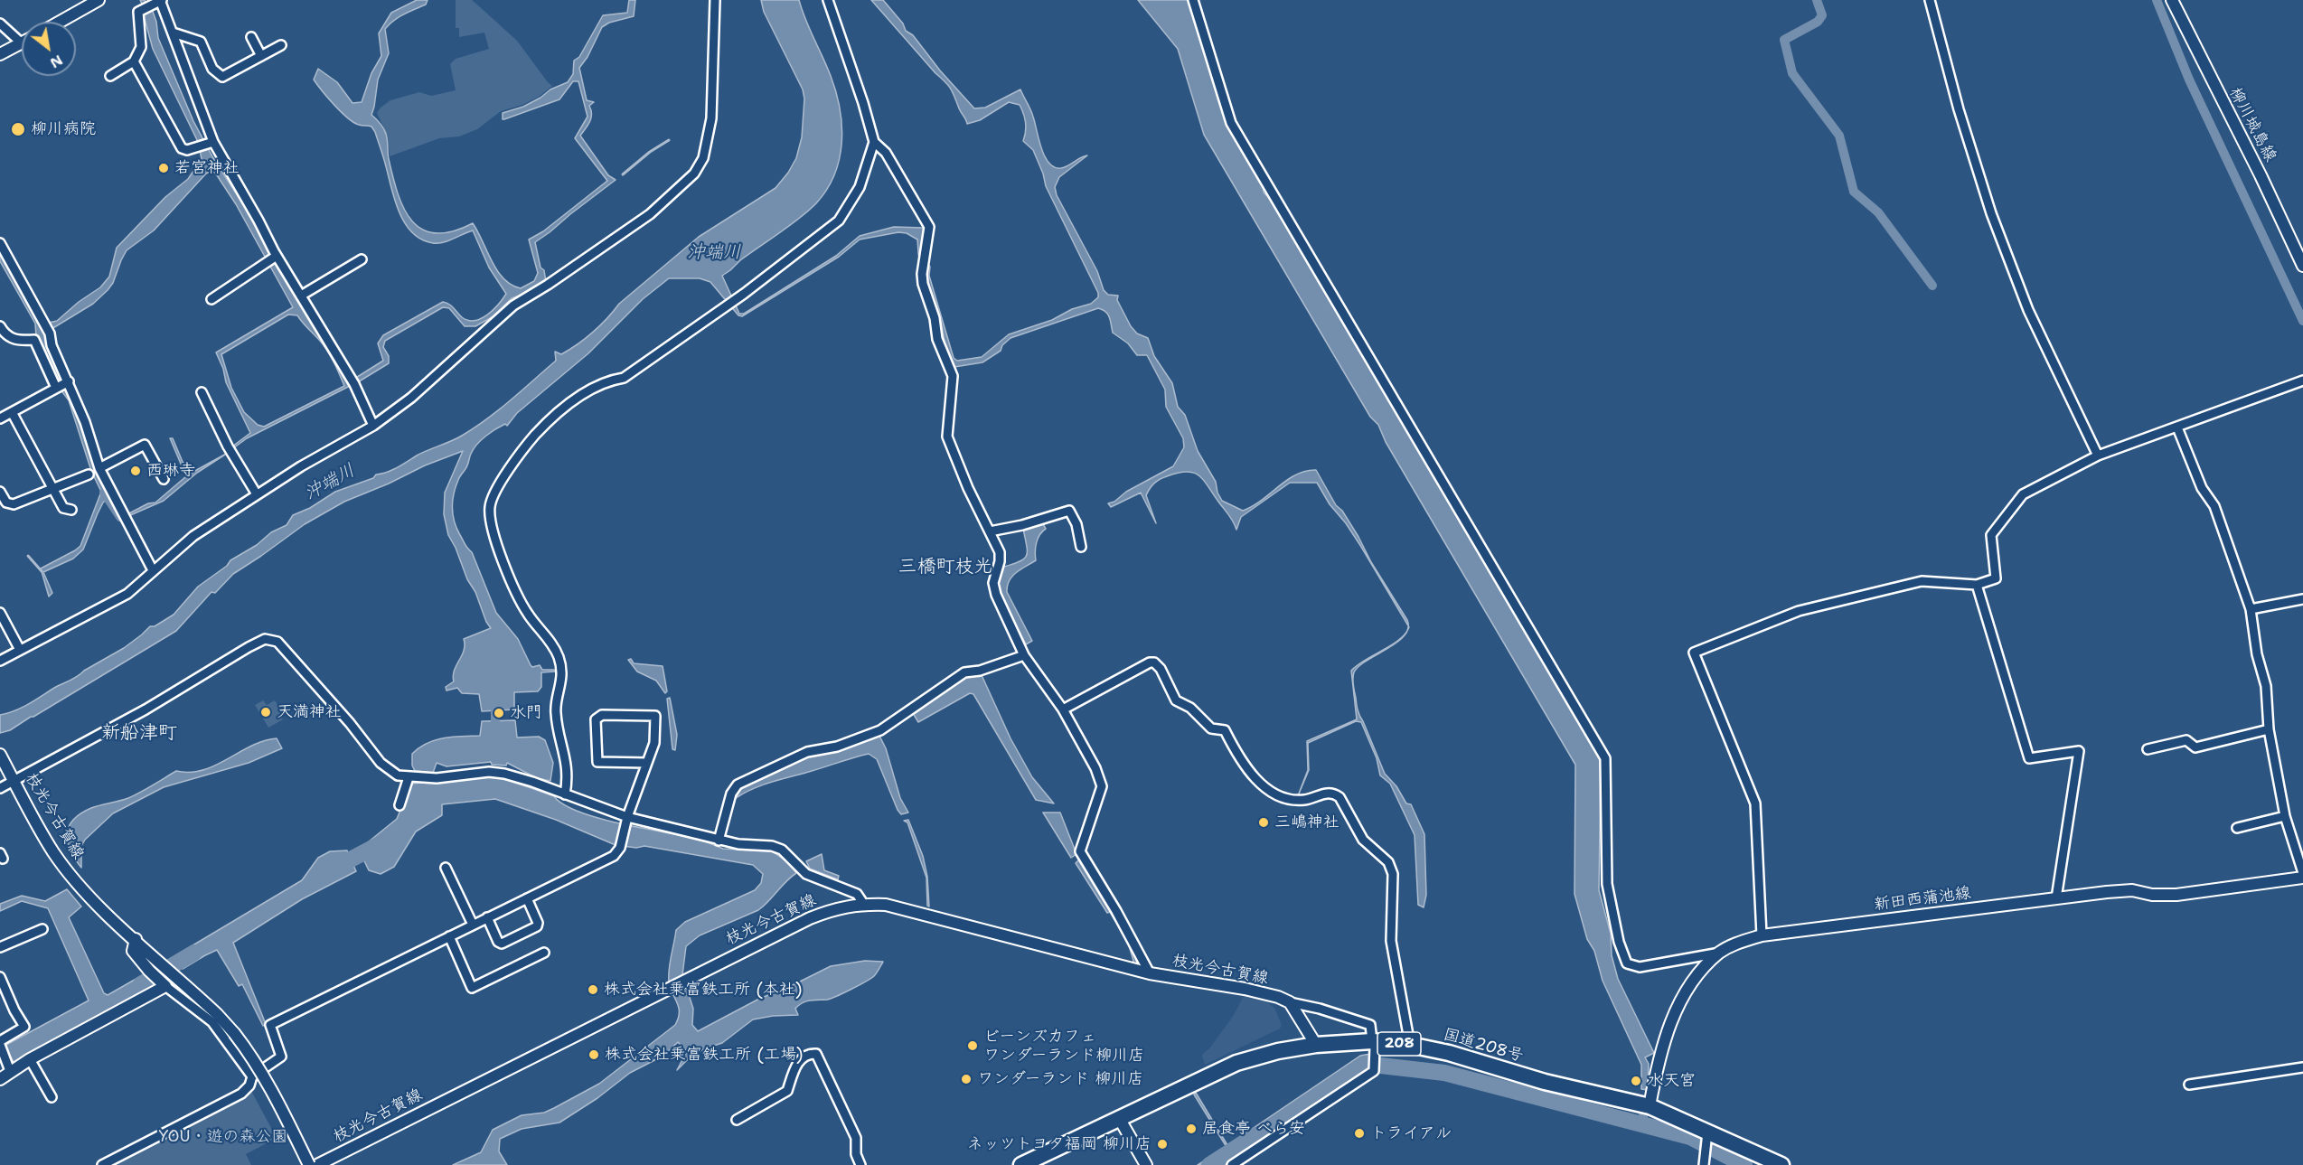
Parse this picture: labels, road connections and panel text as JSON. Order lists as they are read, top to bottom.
{
  "streets": {
    "highway": ["208", "国道208号"],
    "main road": ["柳川城島線", "枝光今古賀線", "新田西蒲池線"]
  },
  "crossings": [
    ["新田西蒲池線", "国道208号"]
  ],
  "districts": ["三橋町枝光", "新船津町"],
  "water": ["沖端川"],
  "parks": ["YOU・遊の森公園"],
  "places": [
    "柳川病院",
    "若宮神社",
    "西琳寺",
    "天満神社",
    "水門",
    "三嶋神社",
    "株式会社乗富鉄工所 (本社)",
    "ビーンズカフェ ワンダーランド柳川店",
    "株式会社乗富鉄工所 (工場)",
    "ワンダーランド 柳川店",
    "水天宮",
    "居食亭 べら安",
    "トライアル",
    "ネッツトヨタ福岡 柳川店"
  ],
  "north": "bottom right"
}
